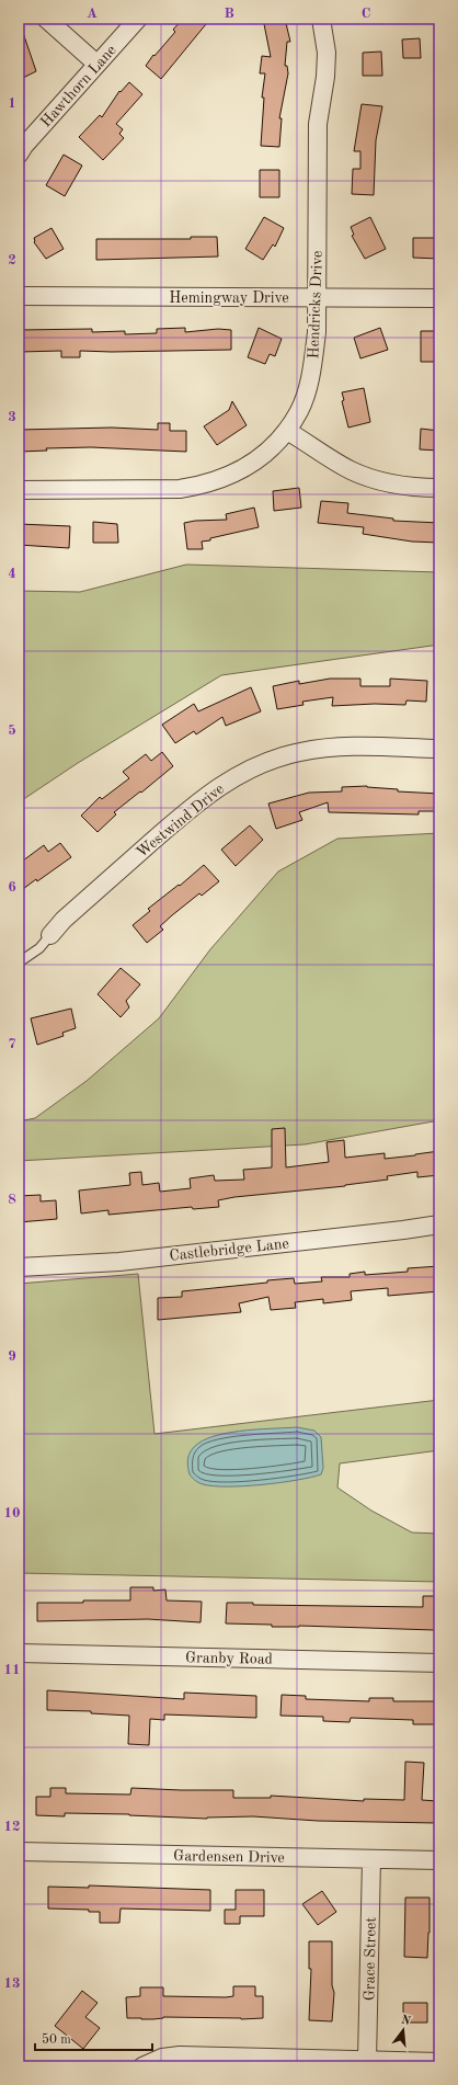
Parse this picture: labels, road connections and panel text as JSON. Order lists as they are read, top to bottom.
{
  "streets": {
    "street": [
      "Hawthorn Lane",
      "Hemingway Drive",
      "Hendricks Drive",
      "Westwind Drive",
      "Castlebridge Lane",
      "Granby Road",
      "Gardensen Drive",
      "Grace Street"
    ]
  },
  "crossings": [
    ["Hemingway Drive", "Hendricks Drive"],
    ["Gardensen Drive", "Grace Street"]
  ],
  "scale_bar": "50 m",
  "north": "top",
  "grid": {
    "columns": ["A", "B", "C"],
    "rows": [
      "1",
      "2",
      "3",
      "4",
      "5",
      "6",
      "7",
      "8",
      "9",
      "10",
      "11",
      "12",
      "13"
    ]
  }
}
